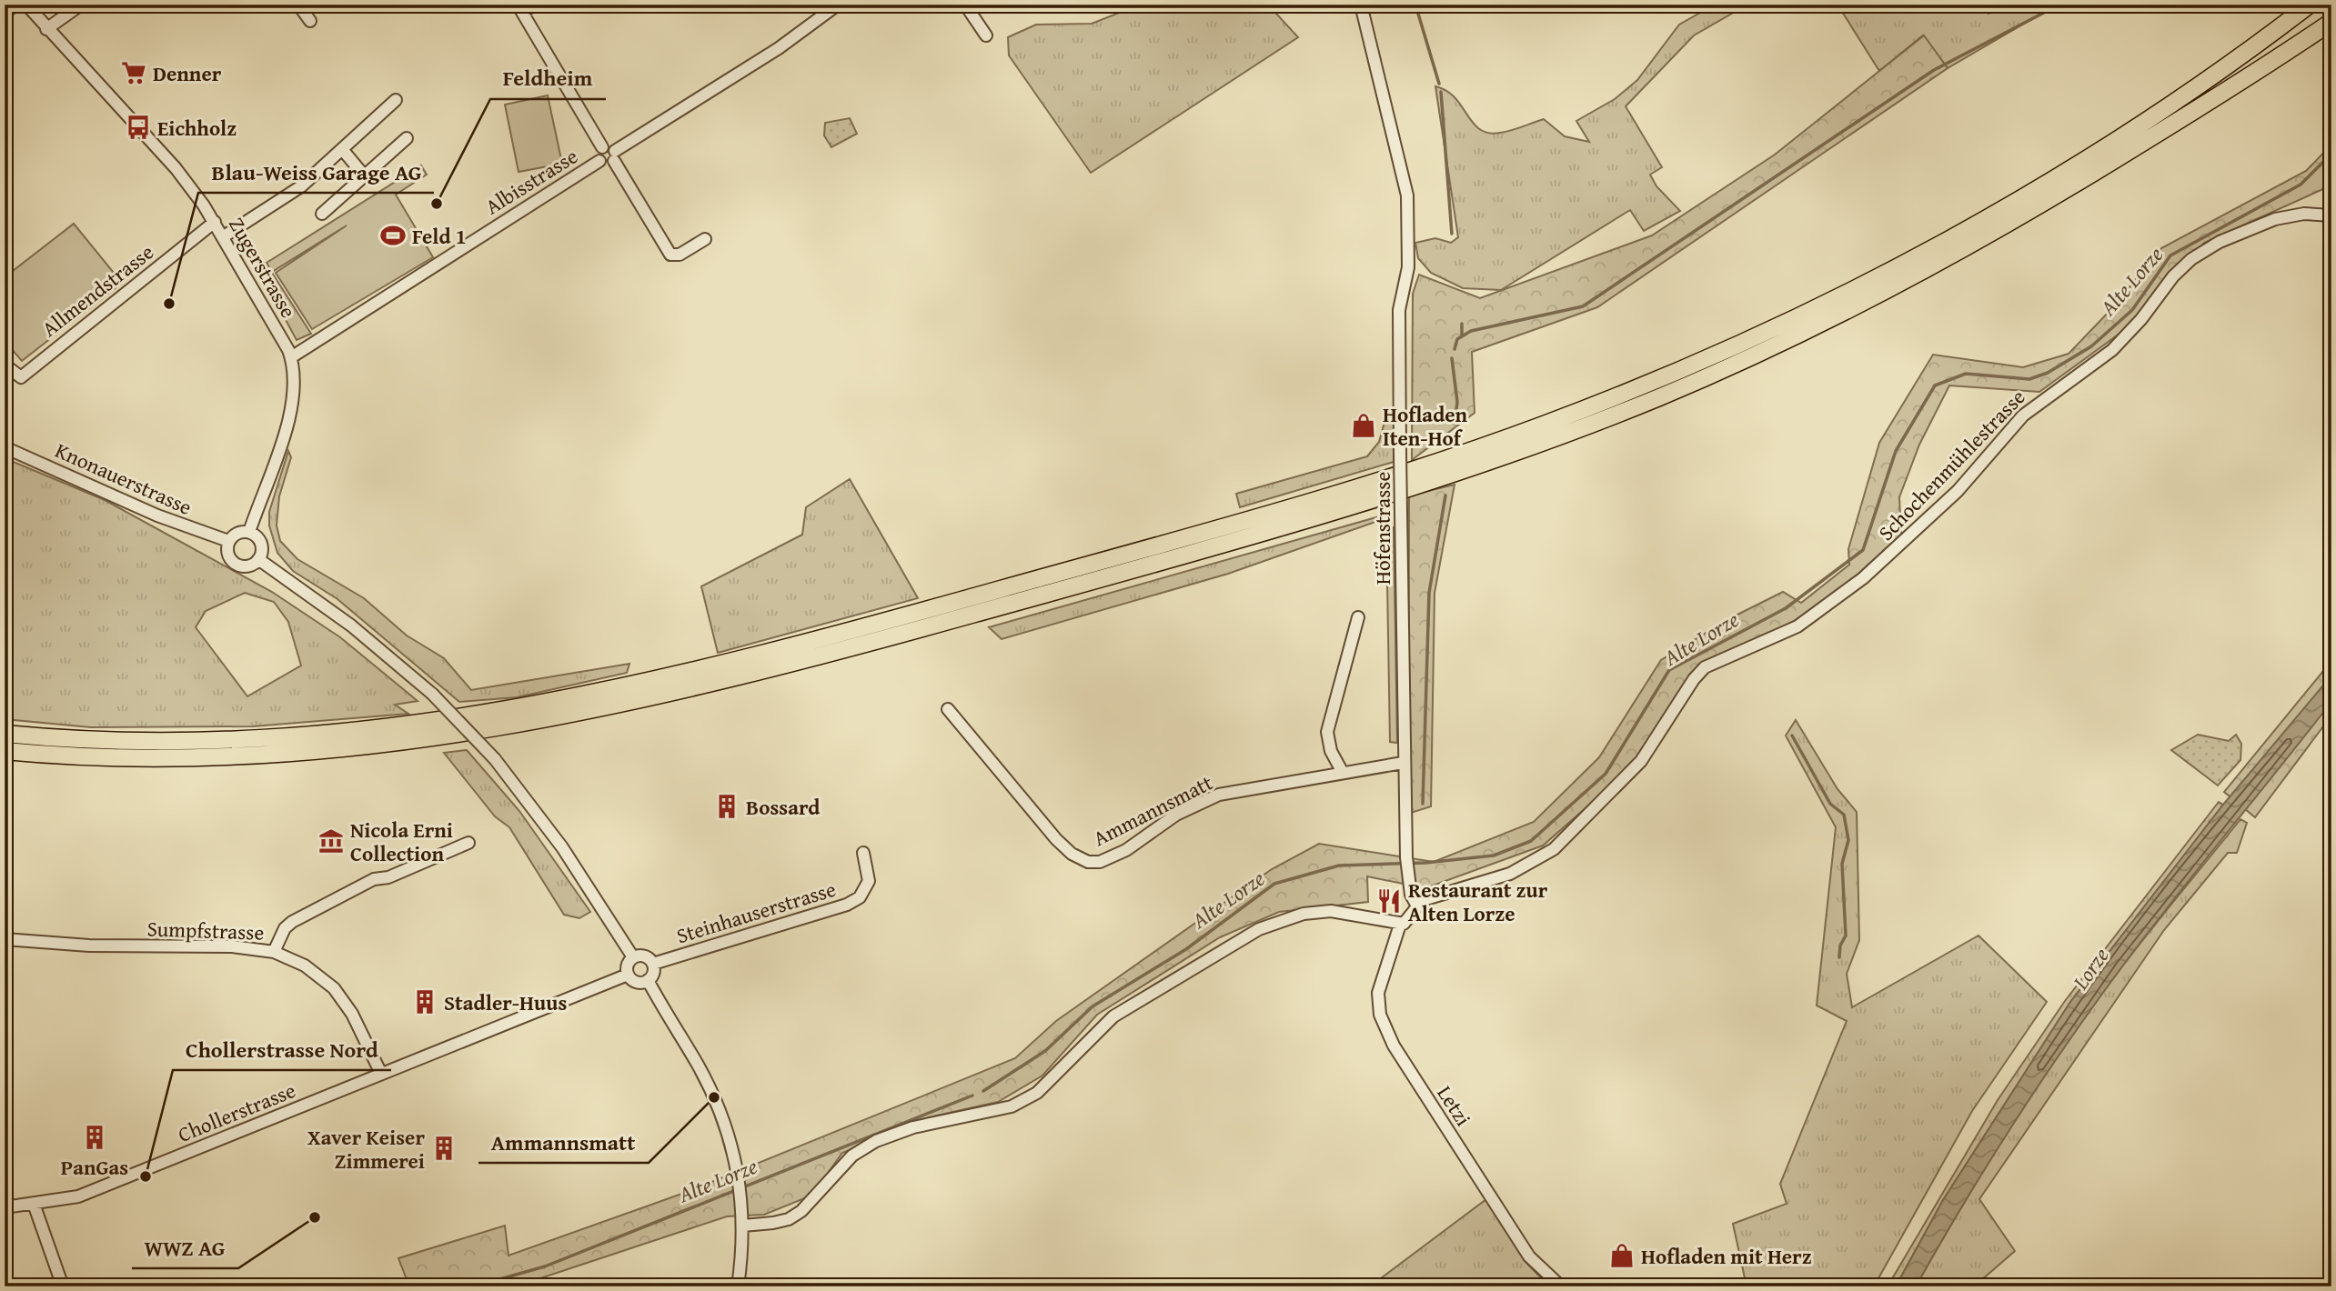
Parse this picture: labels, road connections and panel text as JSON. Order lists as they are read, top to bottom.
{
  "streets": {
    "street": [
      "Albisstrasse",
      "Zugerstrasse",
      "Allmendstrasse",
      "Schochenmühlestrasse",
      "Knonauerstrasse",
      "Höfenstrasse",
      "Ammannsmatt",
      "Steinhauserstrasse",
      "Sumpfstrasse",
      "Letzi",
      "Chollerstrasse"
    ]
  },
  "crossings": [
    ["Albisstrasse", "Zugerstrasse"],
    ["Zugerstrasse", "Allmendstrasse"],
    ["Zugerstrasse", "Knonauerstrasse"],
    ["Schochenmühlestrasse", "Höfenstrasse"],
    ["Höfenstrasse", "Ammannsmatt"],
    ["Steinhauserstrasse", "Chollerstrasse"],
    ["Sumpfstrasse", "Chollerstrasse"]
  ],
  "water": ["Alte Lorze", "Lorze"],
  "places": {
    "supermarket": ["Denner"],
    "bus stop": ["Eichholz"],
    "other": [
      "Feldheim",
      "Blau-Weiss Garage AG",
      "Ammannsmatt",
      "Chollerstrasse Nord",
      "WWZ AG"
    ],
    "sports": ["Feld 1"],
    "shop": ["Hofladen Iten-Hof", "Hofladen mit Herz"],
    "building": [
      "Bossard",
      "Stadler-Huus",
      "PanGas",
      "Xaver Keiser Zimmerei"
    ],
    "museum": ["Nicola Erni Collection"],
    "restaurant": ["Restaurant zur Alten Lorze"]
  }
}
